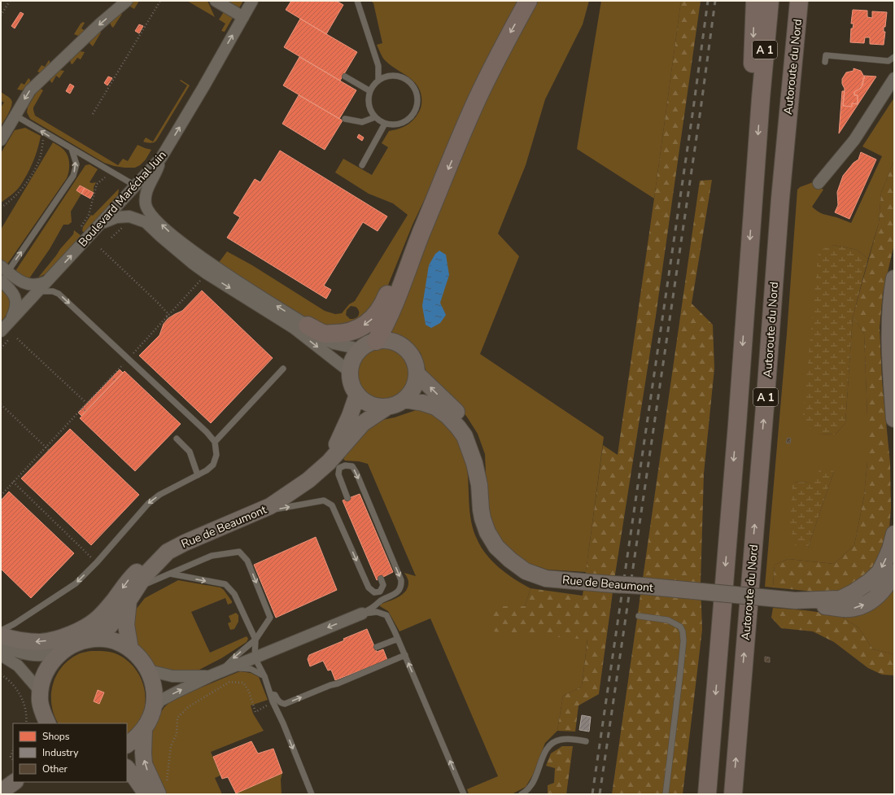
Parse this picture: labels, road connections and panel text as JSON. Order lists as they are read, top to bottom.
{
  "streets": {
    "highway": ["A 1", "Autoroute du Nord"],
    "street": ["Boulevard Maréchal Juin", "Rue de Beaumont"]
  },
  "one_way": ["Boulevard Maréchal Juin"],
  "legend": ["Shops", "Industry", "Other"]
}
